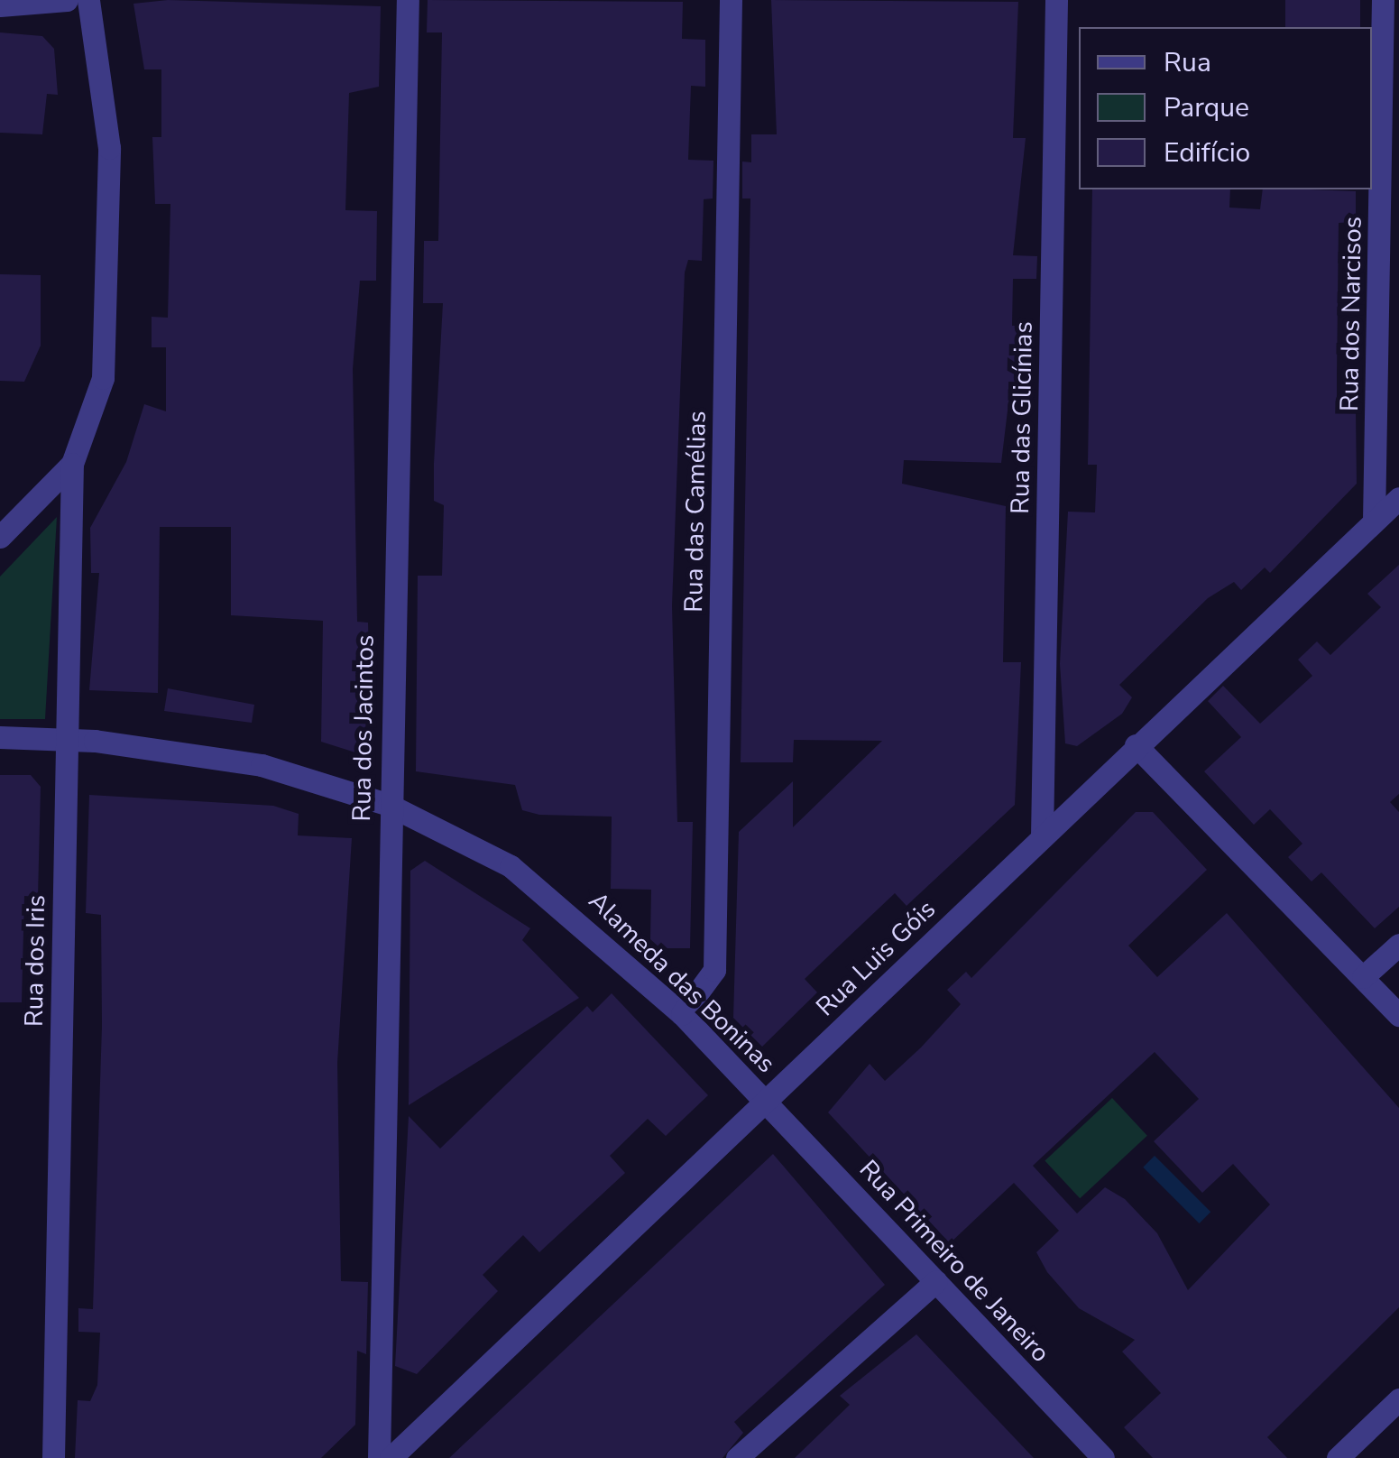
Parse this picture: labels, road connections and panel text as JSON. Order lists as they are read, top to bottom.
{
  "streets": {
    "street": [
      "Rua dos Narcisos",
      "Rua das Glicínias",
      "Rua das Camélias",
      "Rua dos Jacintos",
      "Rua Luis Góis",
      "Rua dos Iris",
      "Alameda das Boninas",
      "Rua Primeiro de Janeiro"
    ]
  },
  "crossings": [
    ["Rua dos Narcisos", "Rua Luis Góis"],
    ["Rua das Glicínias", "Rua Luis Góis"],
    ["Rua das Camélias", "Alameda das Boninas"],
    ["Rua dos Jacintos", "Alameda das Boninas"],
    ["Rua Luis Góis", "Alameda das Boninas"],
    ["Rua Luis Góis", "Rua Primeiro de Janeiro"],
    ["Rua dos Iris", "Alameda das Boninas"],
    ["Alameda das Boninas", "Rua Primeiro de Janeiro"]
  ],
  "legend": ["Rua", "Parque", "Edifício"]
}
